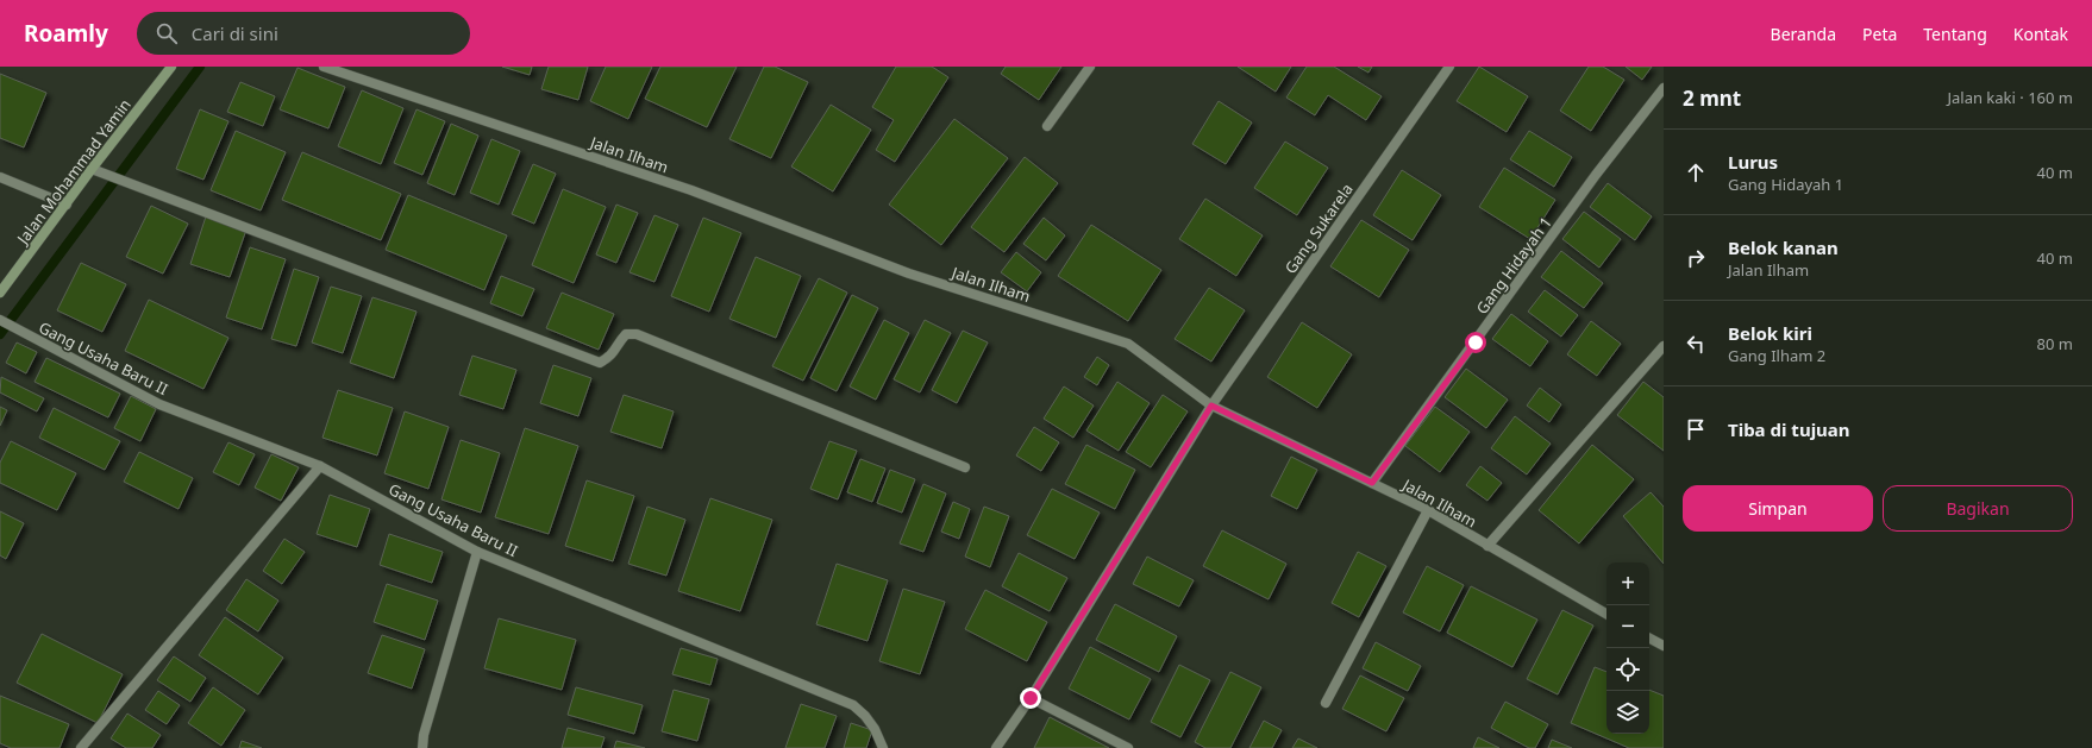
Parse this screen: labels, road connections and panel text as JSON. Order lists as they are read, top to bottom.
{
  "streets": {
    "street": [
      "Jalan Ilham",
      "Jalan Mohammad Yamin",
      "Gang Sukarela",
      "Gang Hidayah 1",
      "Gang Usaha Baru II"
    ]
  },
  "crossings": [
    ["Jalan Ilham", "Gang Sukarela"],
    ["Jalan Ilham", "Gang Hidayah 1"]
  ],
  "page": {
    "header": "Roamly",
    "search": "Cari di sini",
    "nav": [
      "Beranda",
      "Peta",
      "Tentang",
      "Kontak"
    ],
    "heading": ["2 mnt", "Jalan kaki · 160 m"],
    "list": [
      ["Lurus", "Gang Hidayah 1", "40 m"],
      ["Belok kanan", "Jalan Ilham", "40 m"],
      ["Belok kiri", "Gang Ilham 2", "80 m"],
      "Tiba di tujuan"
    ],
    "buttons": ["Simpan", "Bagikan"],
    "map_buttons": ["+", "−"]
  }
}
